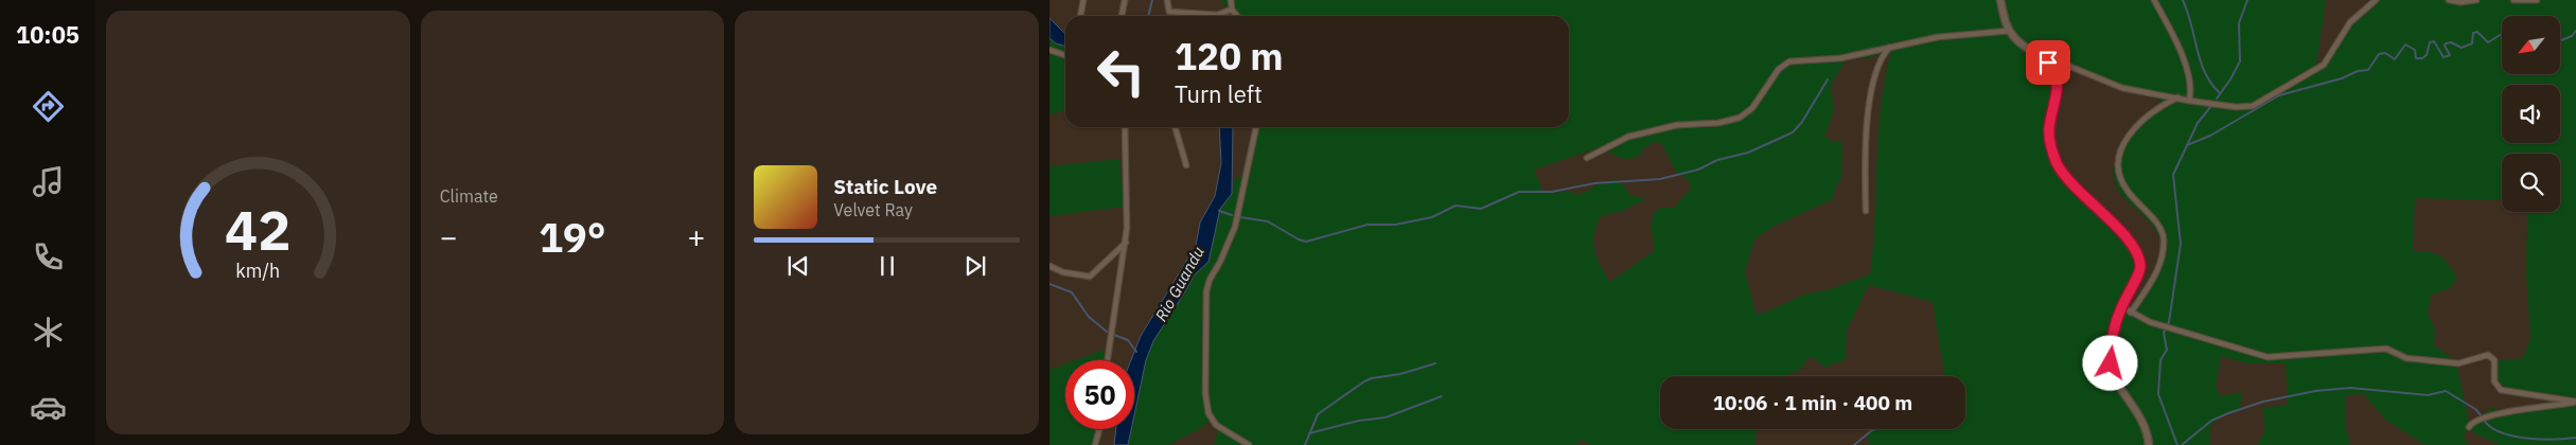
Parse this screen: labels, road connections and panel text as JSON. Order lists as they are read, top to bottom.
{
  "water": ["Rio Guandu"],
  "north": "bottom left",
  "page": {
    "tabs": "10:05",
    "tile": "Climate",
    "turn": ["120 m", "Turn left"],
    "song": ["Static Love", "Velvet Ray"],
    "heat": ["−", "19°", "+"],
    "limit": "50",
    "trip": "10:06 · 1 min · 400 m",
    "gauge": ["42", "km/h"]
  }
}
